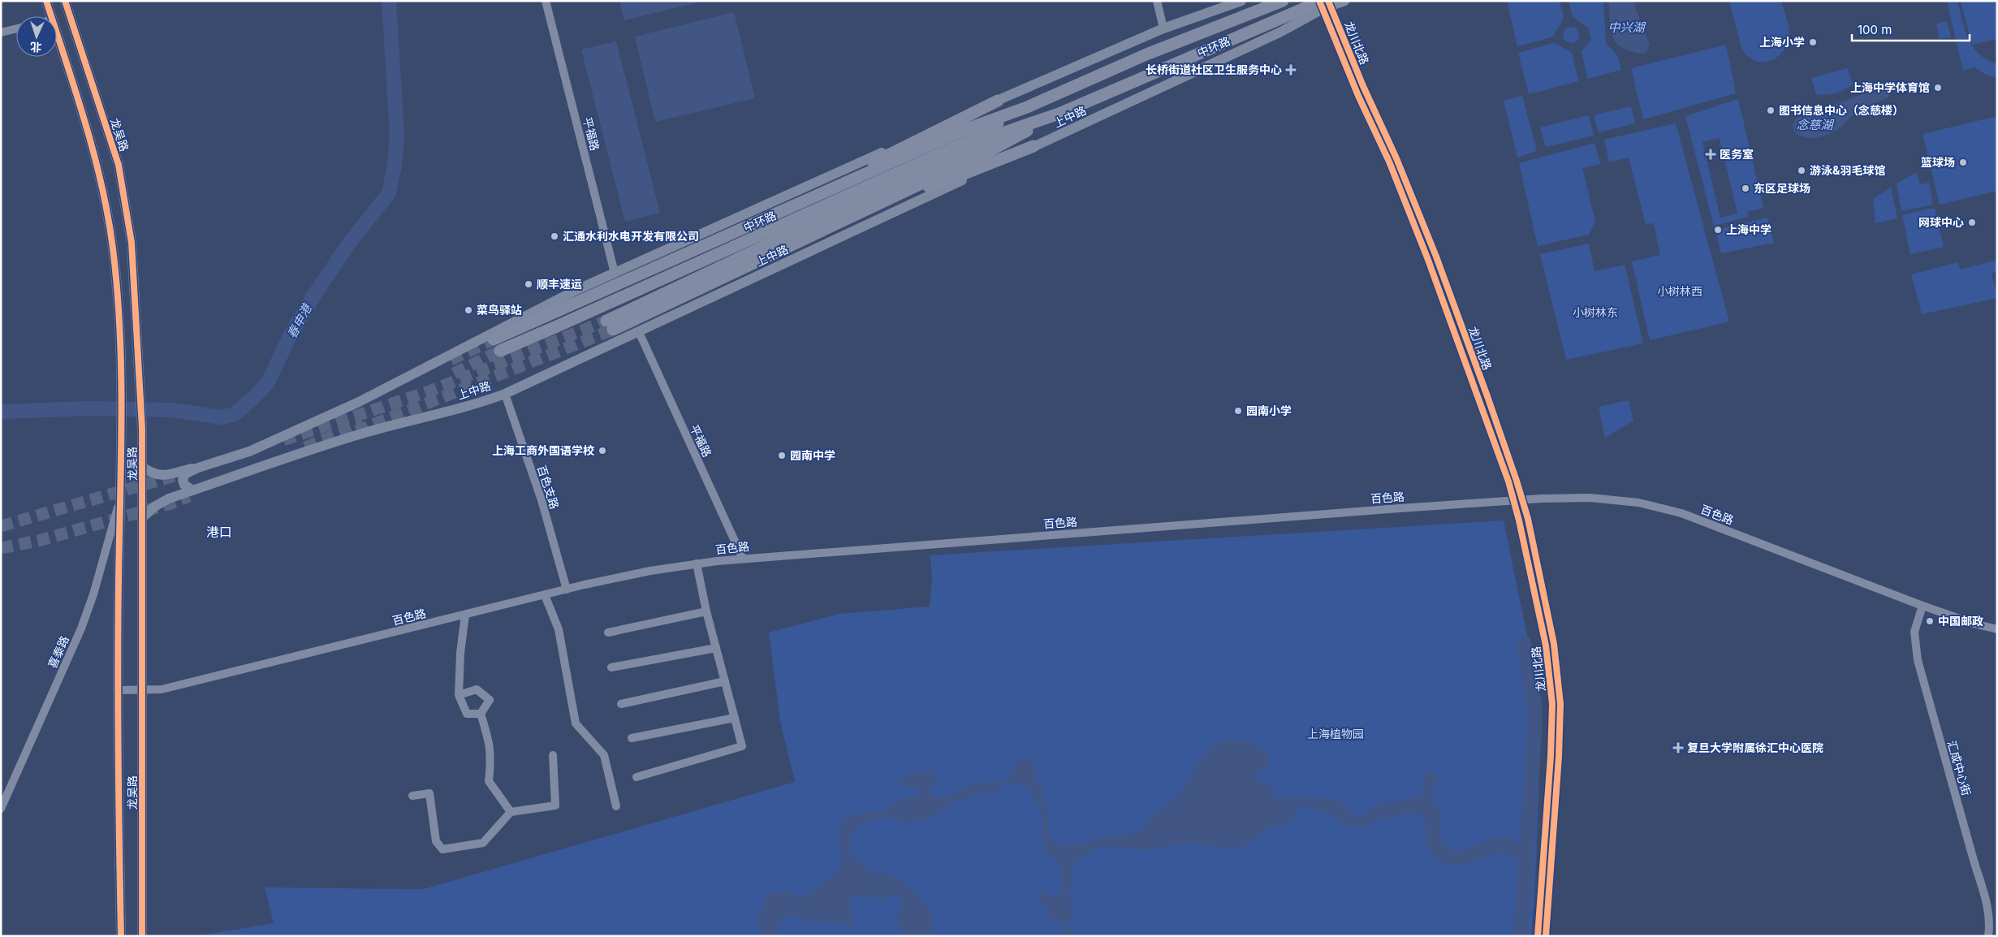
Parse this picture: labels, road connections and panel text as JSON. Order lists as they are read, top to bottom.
{
  "streets": {
    "highway": ["中环路"],
    "main road": ["上中路", "龙吴路"],
    "street": [
      "龙川北路",
      "平福路",
      "百色支路",
      "百色路",
      "喜泰路",
      "汇成中心街"
    ]
  },
  "crossings": [
    ["龙川北路", "中环路"],
    ["龙川北路", "上中路"],
    ["龙川北路", "百色路"],
    ["中环路", "上中路"],
    ["上中路", "平福路"],
    ["上中路", "龙吴路"],
    ["上中路", "百色支路"],
    ["平福路", "百色路"],
    ["龙吴路", "百色路"],
    ["龙吴路", "喜泰路"],
    ["百色支路", "百色路"],
    ["百色路", "汇成中心街"]
  ],
  "districts": ["港口"],
  "water": ["中兴湖", "念慈湖", "春申港"],
  "parks": ["小树林西", "小树林东", "上海植物园"],
  "places": {
    "other": [
      "上海小学",
      "上海中学体育馆",
      "图书信息中心（念慈楼）",
      "篮球场",
      "游泳&羽毛球馆",
      "东区足球场",
      "网球中心",
      "上海中学",
      "汇通水利水电开发有限公司",
      "顺丰速运",
      "菜鸟驿站",
      "园南小学",
      "上海工商外国语学校",
      "园南中学",
      "中国邮政"
    ],
    "health": ["长桥街道社区卫生服务中心", "医务室", "复旦大学附属徐汇中心医院"]
  },
  "scale_bar": "100 m",
  "north": "bottom"
}
